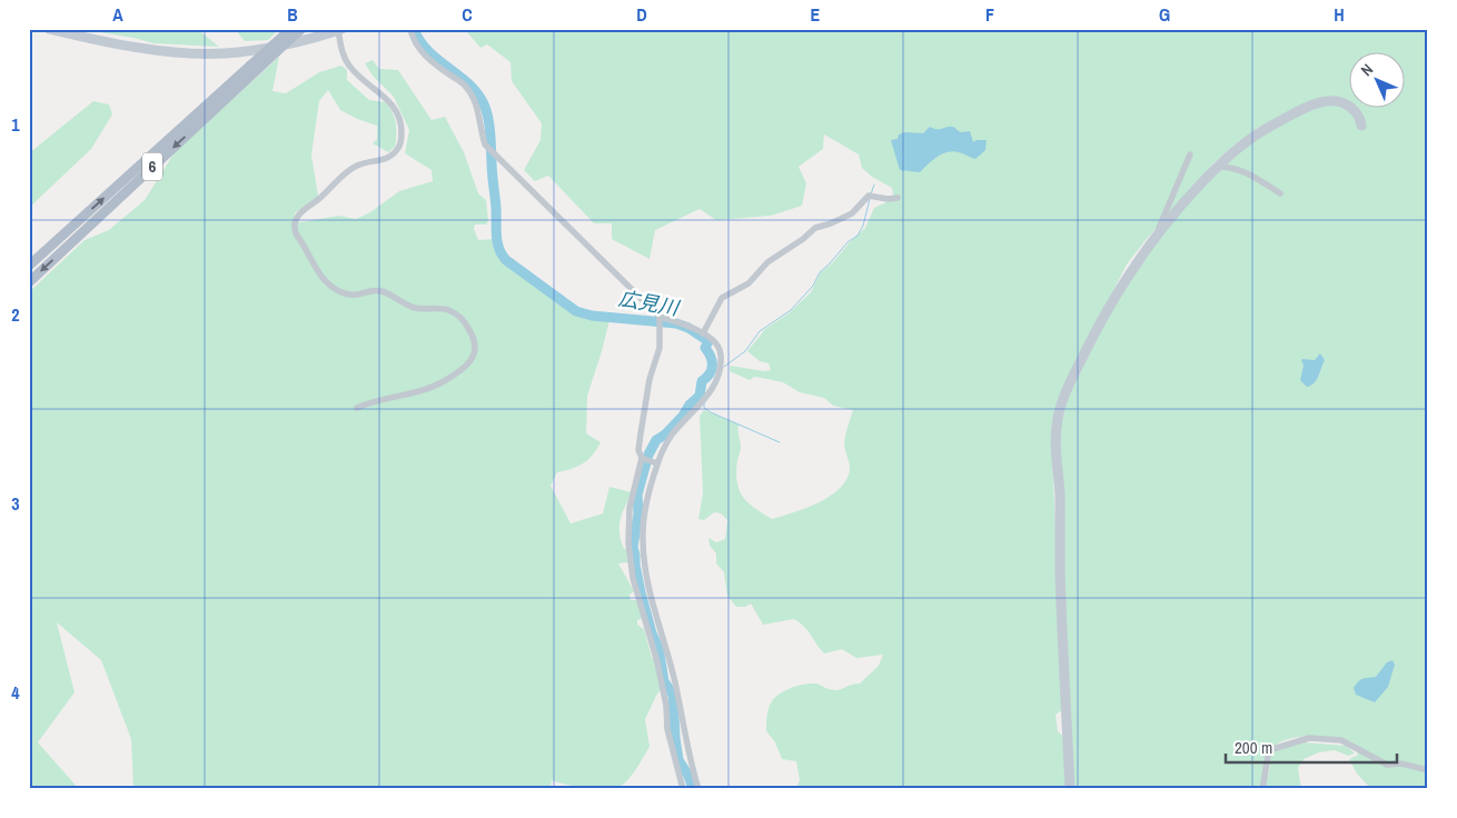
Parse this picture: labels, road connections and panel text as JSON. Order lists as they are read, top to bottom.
{
  "streets": {
    "main road": ["6"]
  },
  "water": ["広見川"],
  "scale_bar": "200 m",
  "north": "top left",
  "grid": {
    "columns": [
      "A",
      "B",
      "C",
      "D",
      "E",
      "F",
      "G",
      "H"
    ],
    "rows": [
      "1",
      "2",
      "3",
      "4"
    ]
  }
}
